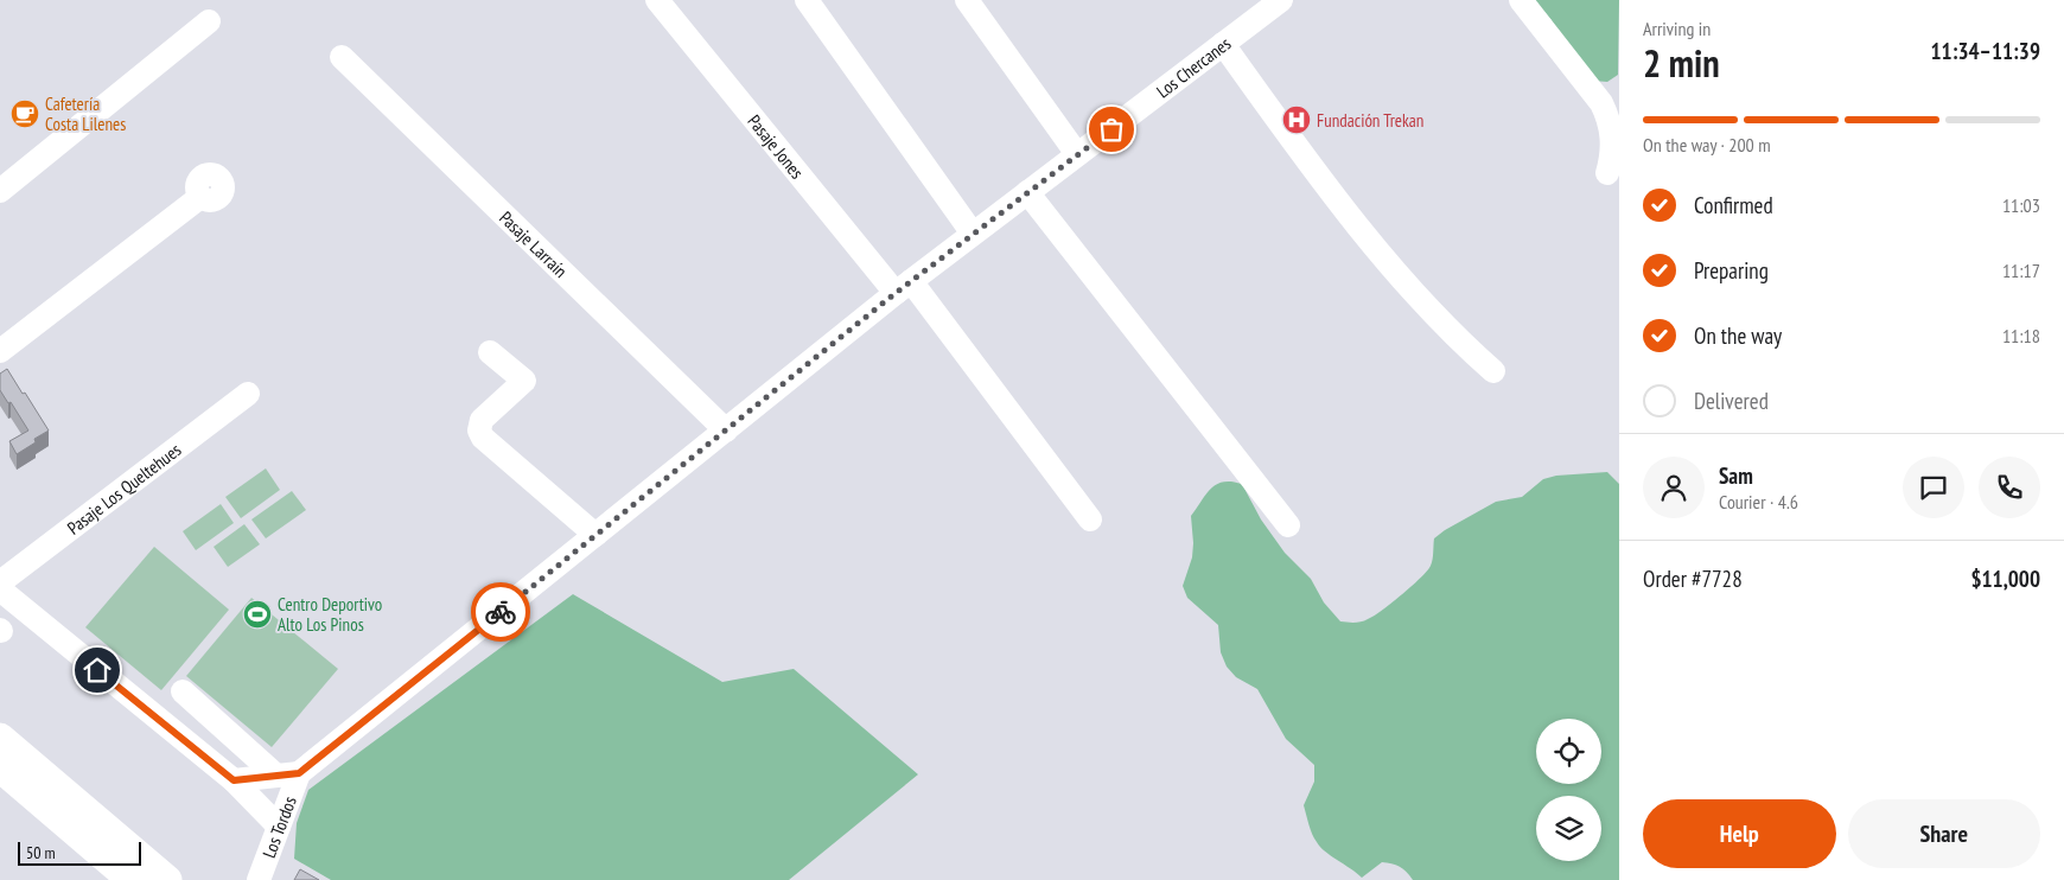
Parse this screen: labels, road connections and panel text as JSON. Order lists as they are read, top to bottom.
{
  "streets": {
    "street": [
      "Los Chercanes",
      "Pasaje Jones",
      "Pasaje Larraín",
      "Pasaje Los Queltehues",
      "Los Tordos"
    ]
  },
  "crossings": [
    ["Los Chercanes", "Pasaje Jones"],
    ["Los Chercanes", "Pasaje Larraín"],
    ["Los Chercanes", "Los Tordos"]
  ],
  "places": {
    "cafe": ["Cafetería Costa Lilenes"],
    "hospital": ["Fundación Trekan"],
    "sports": ["Centro Deportivo Alto Los Pinos"]
  },
  "scale_bar": "50 m",
  "page": {
    "heading": ["2 min", "Arriving in", "11:34–11:39"],
    "panel": [
      "Sam",
      "Courier · 4.6",
      "Order #7728",
      "$11,000"
    ],
    "bar": "On the way · 200 m",
    "list": [
      ["Confirmed", "11:03"],
      ["Preparing", "11:17"],
      ["On the way", "11:18"],
      "Delivered"
    ],
    "buttons": ["Help", "Share"],
    "scale": "50 m"
  }
}
